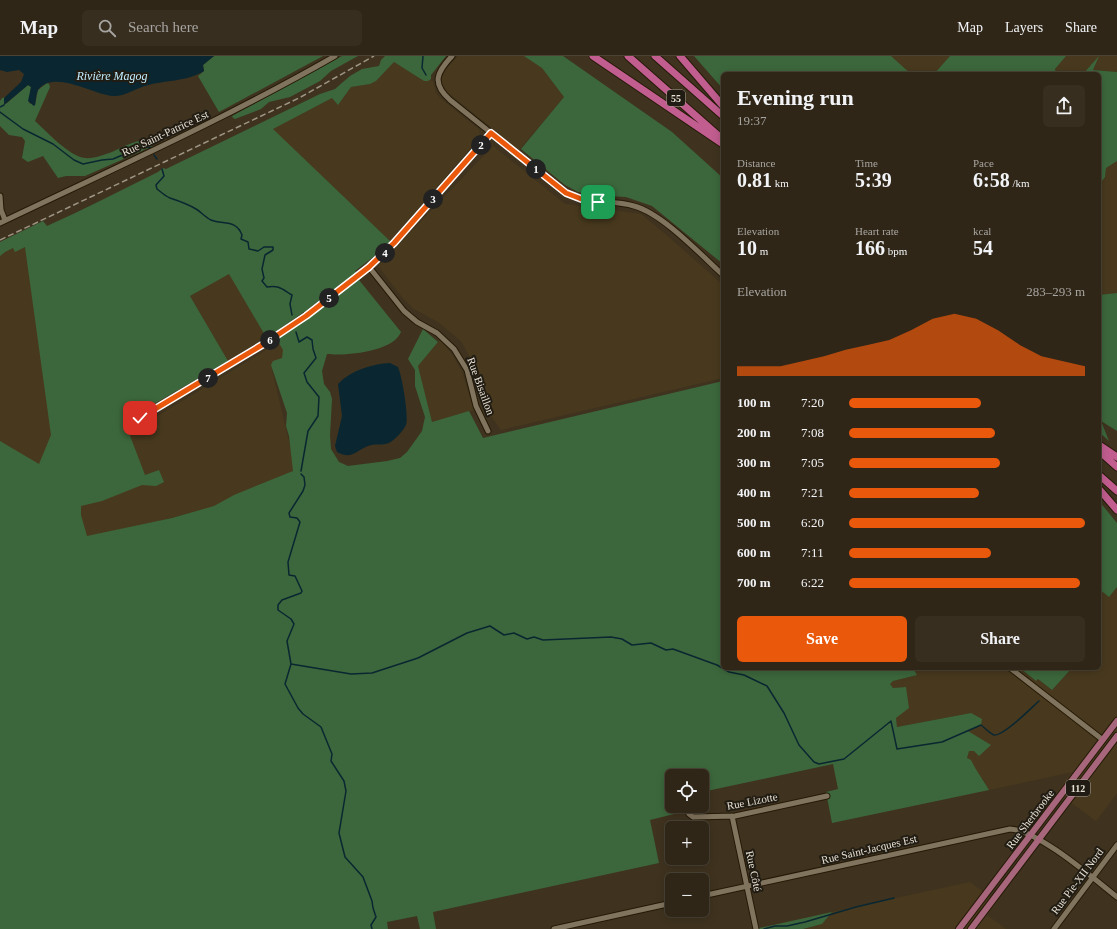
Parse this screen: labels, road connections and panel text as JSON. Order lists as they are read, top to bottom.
{
  "streets": {
    "highway": ["55"],
    "main road": ["112", "Rue Sherbrooke"],
    "street": [
      "Rue Saint-Patrice Est",
      "Rue Bisaillon",
      "Rue Lizotte",
      "Rue Saint-Jacques Est",
      "Rue Côté",
      "Rue Pie-XII Nord"
    ]
  },
  "crossings": [
    ["Rue Lizotte", "Rue Côté"],
    ["Rue Sherbrooke", "Rue Saint-Jacques Est"],
    ["Rue Saint-Jacques Est", "Rue Côté"],
    ["Rue Saint-Jacques Est", "Rue Pie-XII Nord"]
  ],
  "water": ["Rivière Magog"],
  "page": {
    "header": "Map",
    "search": "Search here",
    "nav": ["Map", "Layers", "Share"],
    "heading": ["Evening run", "19:37"],
    "pins": [
      "2",
      "1",
      "3",
      "4",
      "5",
      "6",
      "7"
    ],
    "stats": [
      ["Distance", "0.81 km"],
      ["Time", "5:39"],
      ["Pace", "6:58 /km"],
      ["Elevation", "10 m"],
      ["Heart rate", "166 bpm"],
      ["kcal", "54"]
    ],
    "chart": ["Elevation", "283–293 m"],
    "list": [
      {
        "name": "100 m",
        "note": "7:20"
      },
      {
        "name": "200 m",
        "note": "7:08"
      },
      {
        "name": "300 m",
        "note": "7:05"
      },
      {
        "name": "400 m",
        "note": "7:21"
      },
      {
        "name": "500 m",
        "note": "6:20"
      },
      {
        "name": "600 m",
        "note": "7:11"
      },
      {
        "name": "700 m",
        "note": "6:22"
      }
    ],
    "buttons": ["Save", "Share"],
    "map_buttons": ["+", "−"]
  }
}
